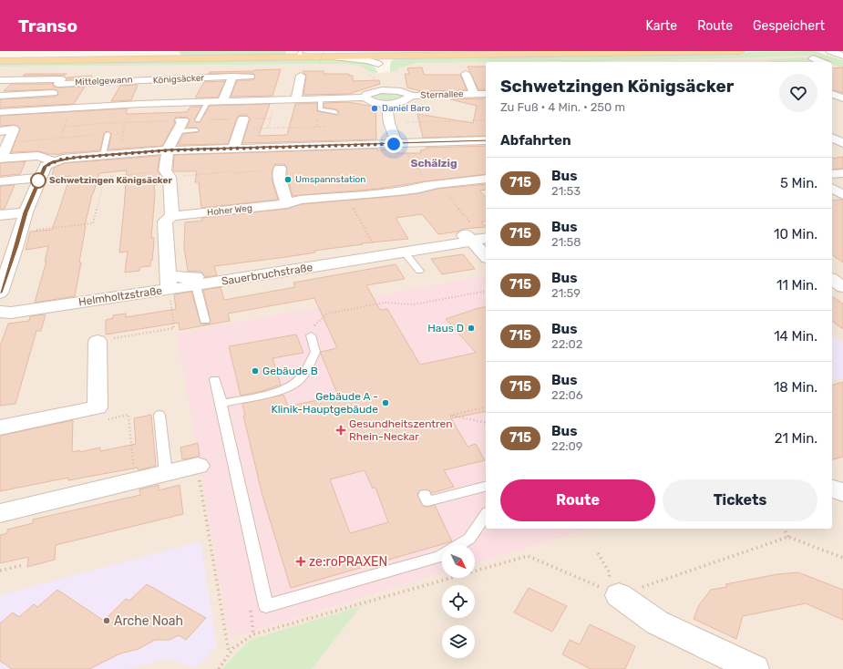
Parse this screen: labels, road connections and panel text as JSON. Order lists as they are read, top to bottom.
{
  "streets": {
    "street": [
      "Königsäcker",
      "Mittelgewann",
      "Sternallee",
      "Hoher Weg",
      "Sauerbruchstraße",
      "Helmholtzstraße"
    ]
  },
  "crossings": [
    ["Königsäcker", "Mittelgewann"],
    ["Sauerbruchstraße", "Helmholtzstraße"]
  ],
  "districts": ["Schälzig"],
  "places": {
    "other": [
      "Daniel Baro",
      "Umspannstation",
      "Schwetzingen Königsäcker",
      "Haus D",
      "Gebäude B",
      "Gebäude A - Klinik-Hauptgebäude",
      "Arche Noah"
    ],
    "health": ["Gesundheitszentren Rhein-Neckar", "ze:roPRAXEN"]
  },
  "lines": ["bus line 715"],
  "north": "bottom right",
  "page": {
    "header": "Transo",
    "nav": ["Karte", "Route", "Gespeichert"],
    "heading": [
      ["Schwetzingen Königsäcker", "Zu Fuß · 4 Min. · 250 m"],
      "Abfahrten"
    ],
    "list": [
      {
        "mark": "715",
        "name": "Bus",
        "note": "21:53",
        "value": "5 Min."
      },
      {
        "mark": "715",
        "name": "Bus",
        "note": "21:58",
        "value": "10 Min."
      },
      {
        "mark": "715",
        "name": "Bus",
        "note": "21:59",
        "value": "11 Min."
      },
      {
        "mark": "715",
        "name": "Bus",
        "note": "22:02",
        "value": "14 Min."
      },
      {
        "mark": "715",
        "name": "Bus",
        "note": "22:06",
        "value": "18 Min."
      },
      {
        "mark": "715",
        "name": "Bus",
        "note": "22:09",
        "value": "21 Min."
      }
    ],
    "buttons": ["Route", "Tickets"]
  }
}
